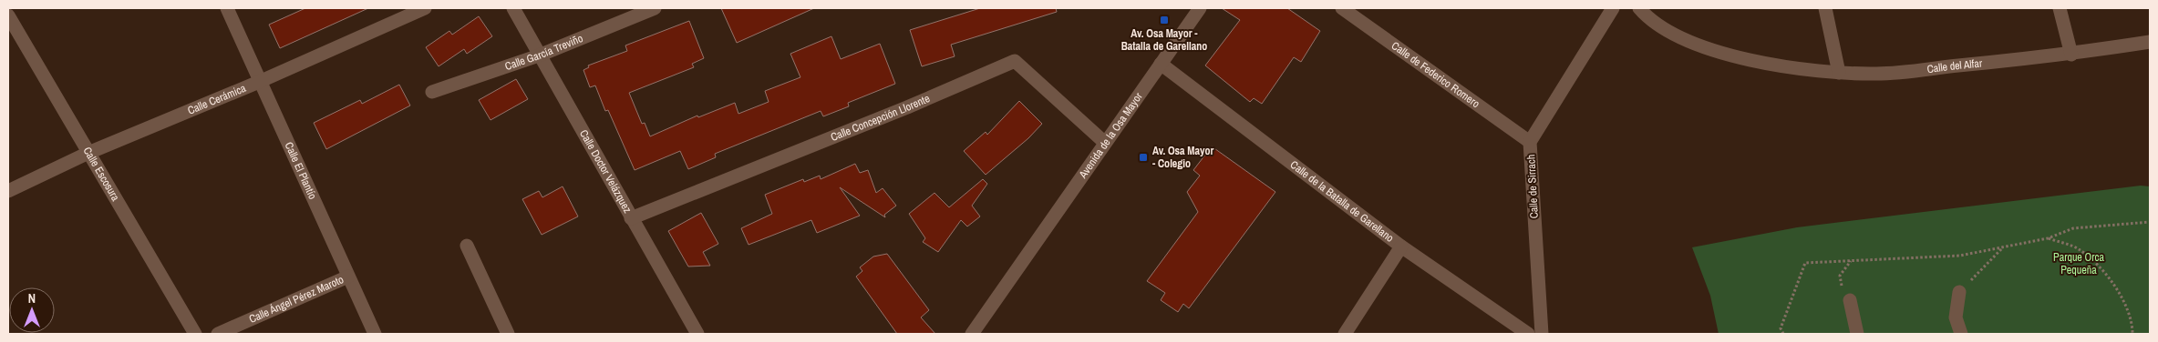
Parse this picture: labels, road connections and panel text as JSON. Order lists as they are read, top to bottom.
{
  "streets": {
    "street": [
      "Calle García Treviño",
      "Calle del Alfar",
      "Calle de Federico Romero",
      "Calle Cerámica",
      "Calle Concepción Llorente",
      "Avenida de la Osa Mayor",
      "Calle El Plantío",
      "Calle Doctor Velázquez",
      "Calle Escosura",
      "Calle de Sirrach",
      "Calle de la Batalla de Garellano",
      "Calle Ángel Pérez Maroto"
    ]
  },
  "crossings": [
    ["Calle García Treviño", "Calle Doctor Velázquez"],
    ["Calle de Federico Romero", "Calle de Sirrach"],
    ["Calle Cerámica", "Calle El Plantío"],
    ["Calle Cerámica", "Calle Escosura"],
    ["Calle Concepción Llorente", "Avenida de la Osa Mayor"],
    ["Calle Concepción Llorente", "Calle Doctor Velázquez"],
    ["Avenida de la Osa Mayor", "Calle de la Batalla de Garellano"],
    ["Calle El Plantío", "Calle Ángel Pérez Maroto"]
  ],
  "parks": ["Parque Orca Pequeña"],
  "places": {
    "transit": ["Av. Osa Mayor - Batalla de Garellano", "Av. Osa Mayor - Colegio"]
  },
  "north": "top"
}
